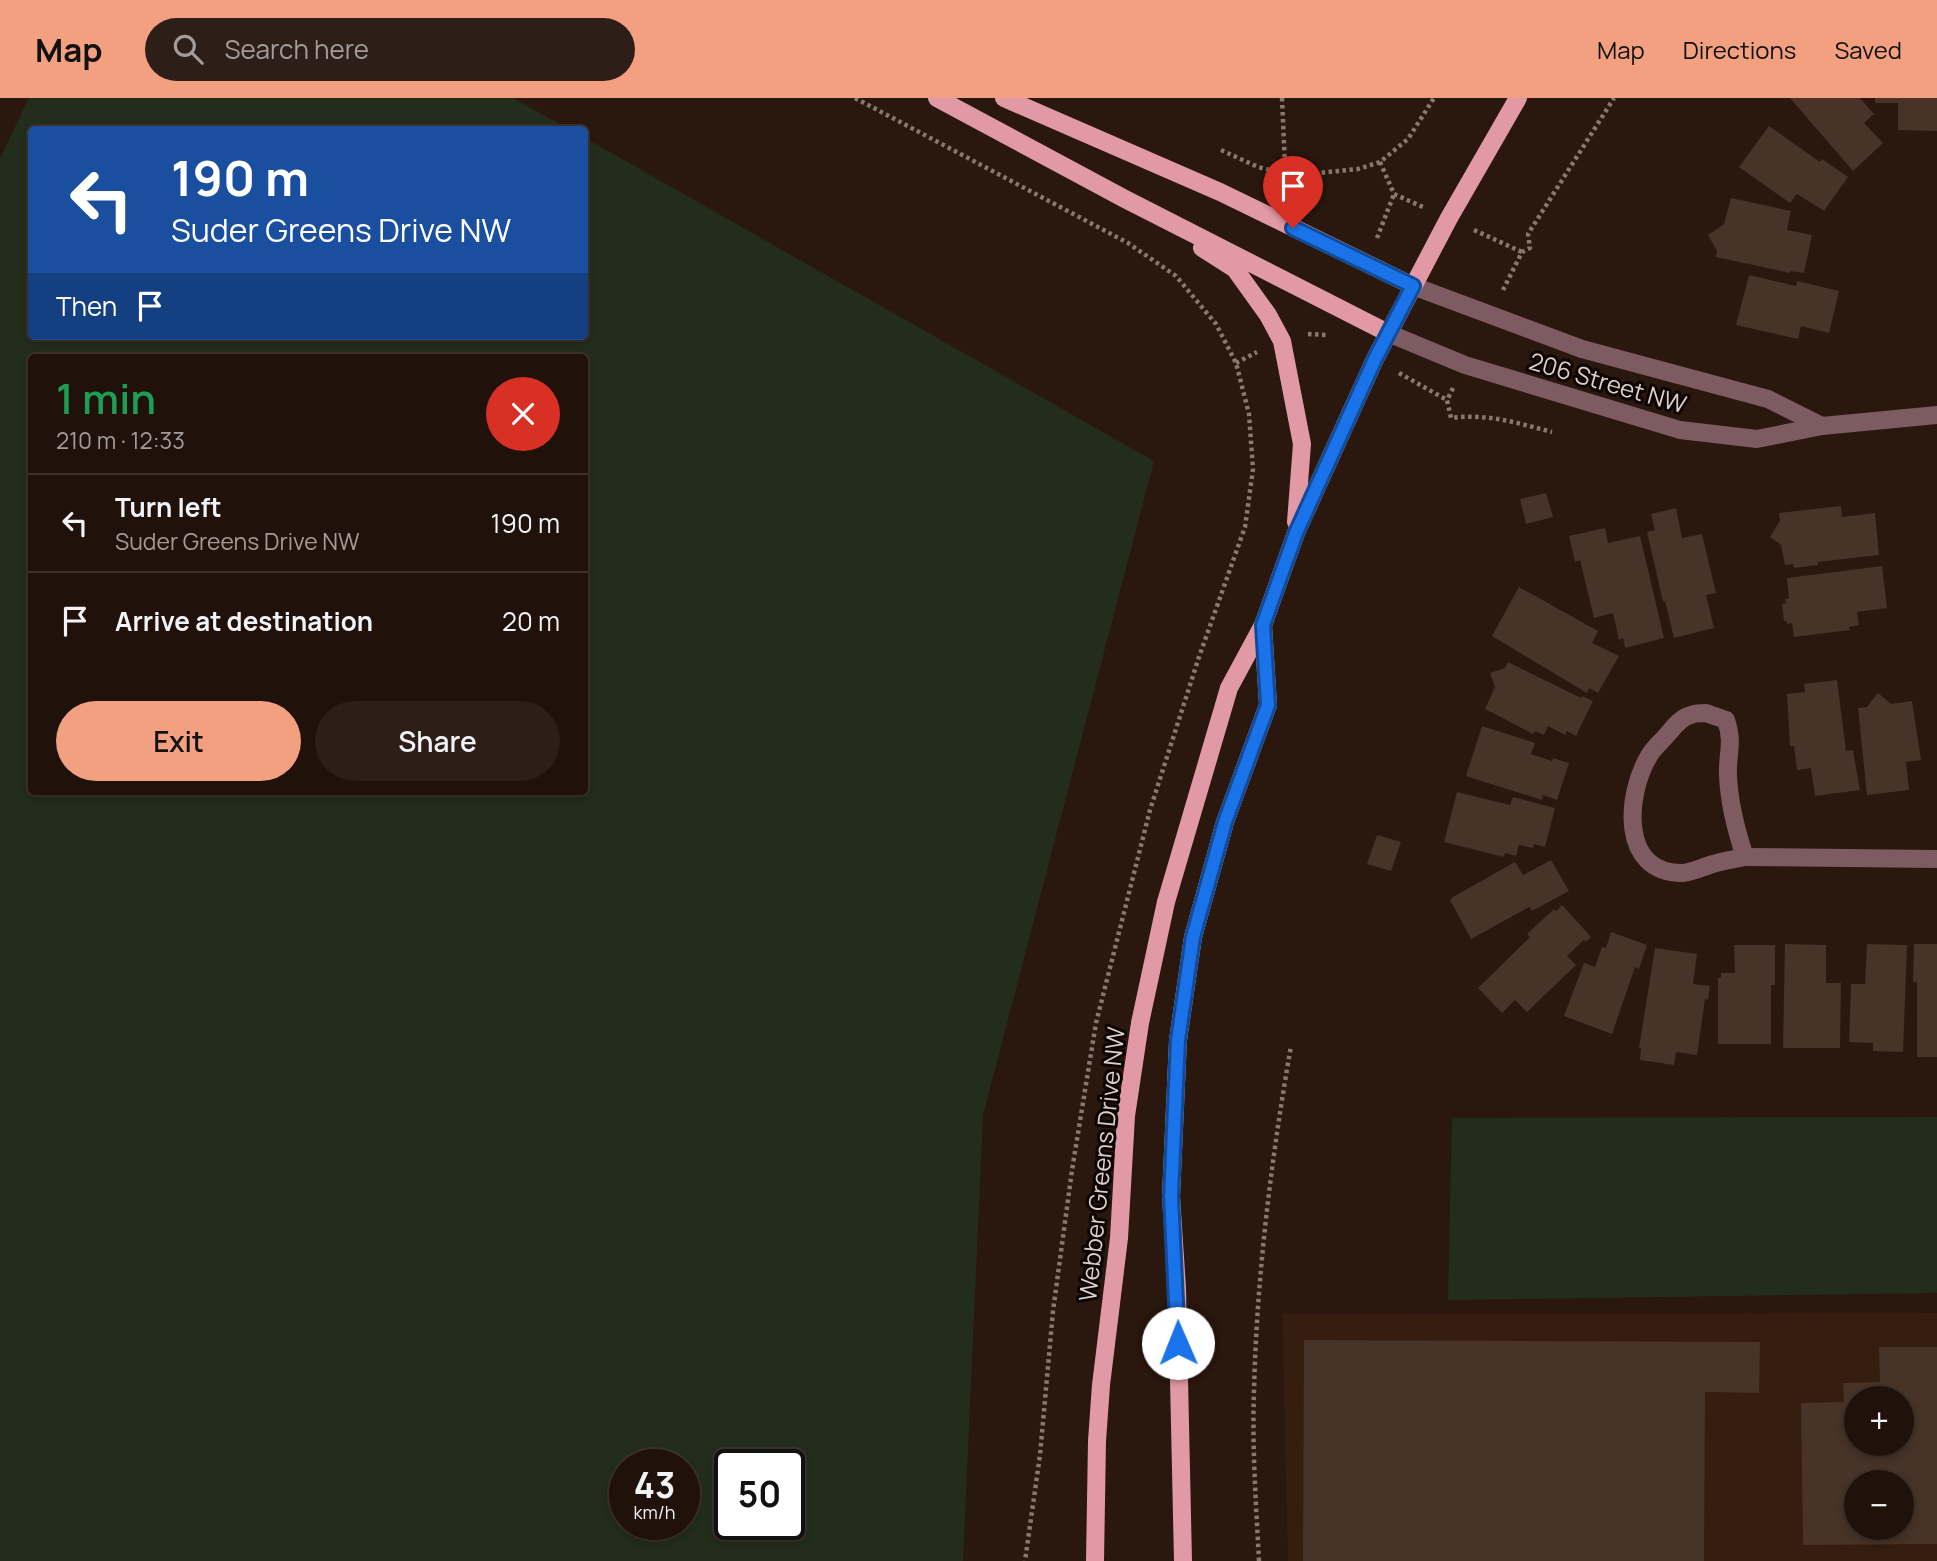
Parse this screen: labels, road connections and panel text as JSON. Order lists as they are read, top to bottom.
{
  "streets": {
    "main road": ["Webber Greens Drive NW"],
    "street": ["206 Street NW"]
  },
  "crossings": [
    ["206 Street NW", "Webber Greens Drive NW"]
  ],
  "page": {
    "header": "Map",
    "search": "Search here",
    "nav": ["Map", "Directions", "Saved"],
    "turn": ["190 m", "Suder Greens Drive NW"],
    "then": "Then",
    "heading": ["1 min", "210 m · 12:33"],
    "list": [
      {
        "name": "Turn left",
        "note": "Suder Greens Drive NW",
        "value": "190 m"
      },
      {
        "name": "Arrive at destination",
        "value": "20 m"
      }
    ],
    "buttons": ["Exit", "Share"],
    "map_buttons": ["+", "−"],
    "speed": "43 km/h",
    "limit": "50"
  }
}
